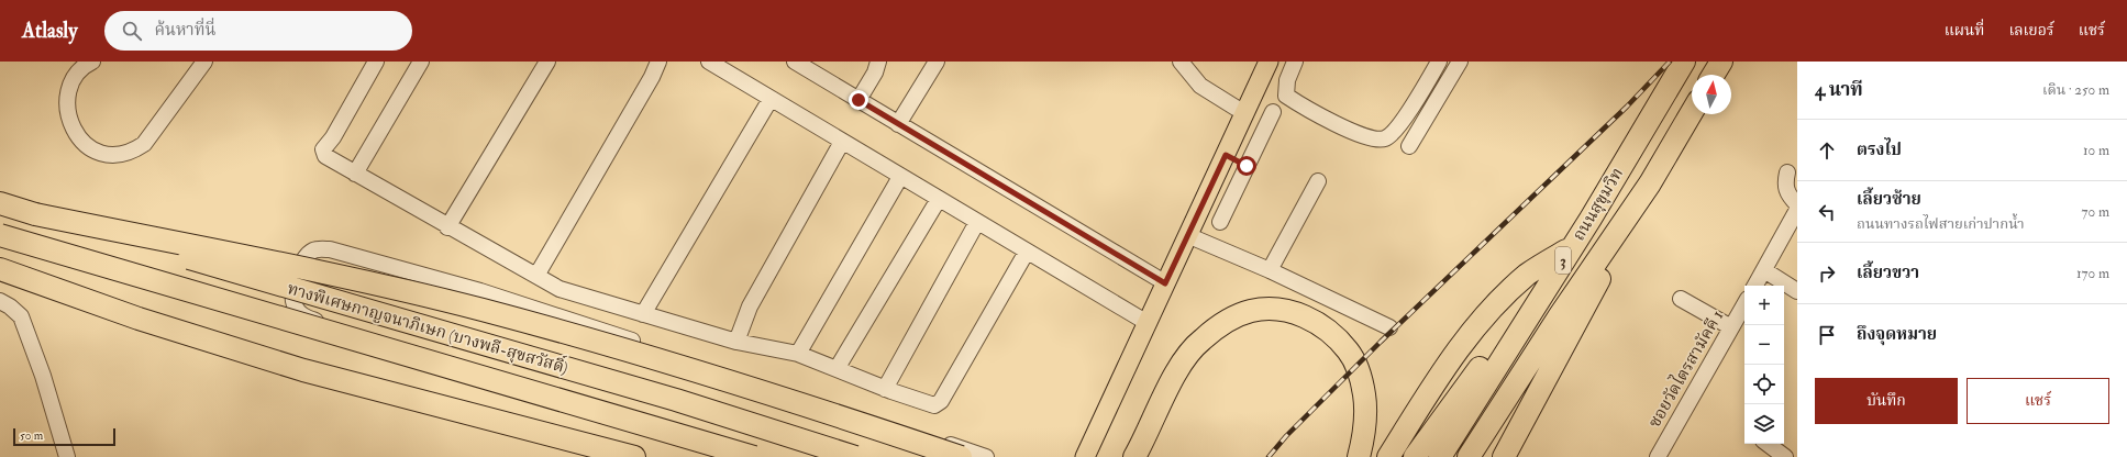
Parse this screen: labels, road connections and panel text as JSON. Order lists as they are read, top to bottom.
{
  "streets": {
    "highway": ["ถนนสุขุมวิท", "3", "ทางพิเศษกาญจนาภิเษก (บางพลี-สุขสวัสดิ์)"],
    "street": ["ซอยวัดไตรสามัคคี 1"]
  },
  "scale_bar": "50 m",
  "north": "top",
  "page": {
    "header": "Atlasly",
    "search": "ค้นหาที่นี่",
    "nav": ["แผนที่", "เลเยอร์", "แชร์"],
    "heading": ["4 นาที", "เดิน · 250 m"],
    "list": [
      ["ตรงไป", "10 m"],
      ["เลี้ยวซ้าย", "ถนนทางรถไฟสายเก่าปากน้ำ", "70 m"],
      ["เลี้ยวขวา", "170 m"],
      "ถึงจุดหมาย"
    ],
    "map_buttons": ["+", "−"],
    "buttons": ["บันทึก", "แชร์"],
    "scale": "50 m"
  }
}
